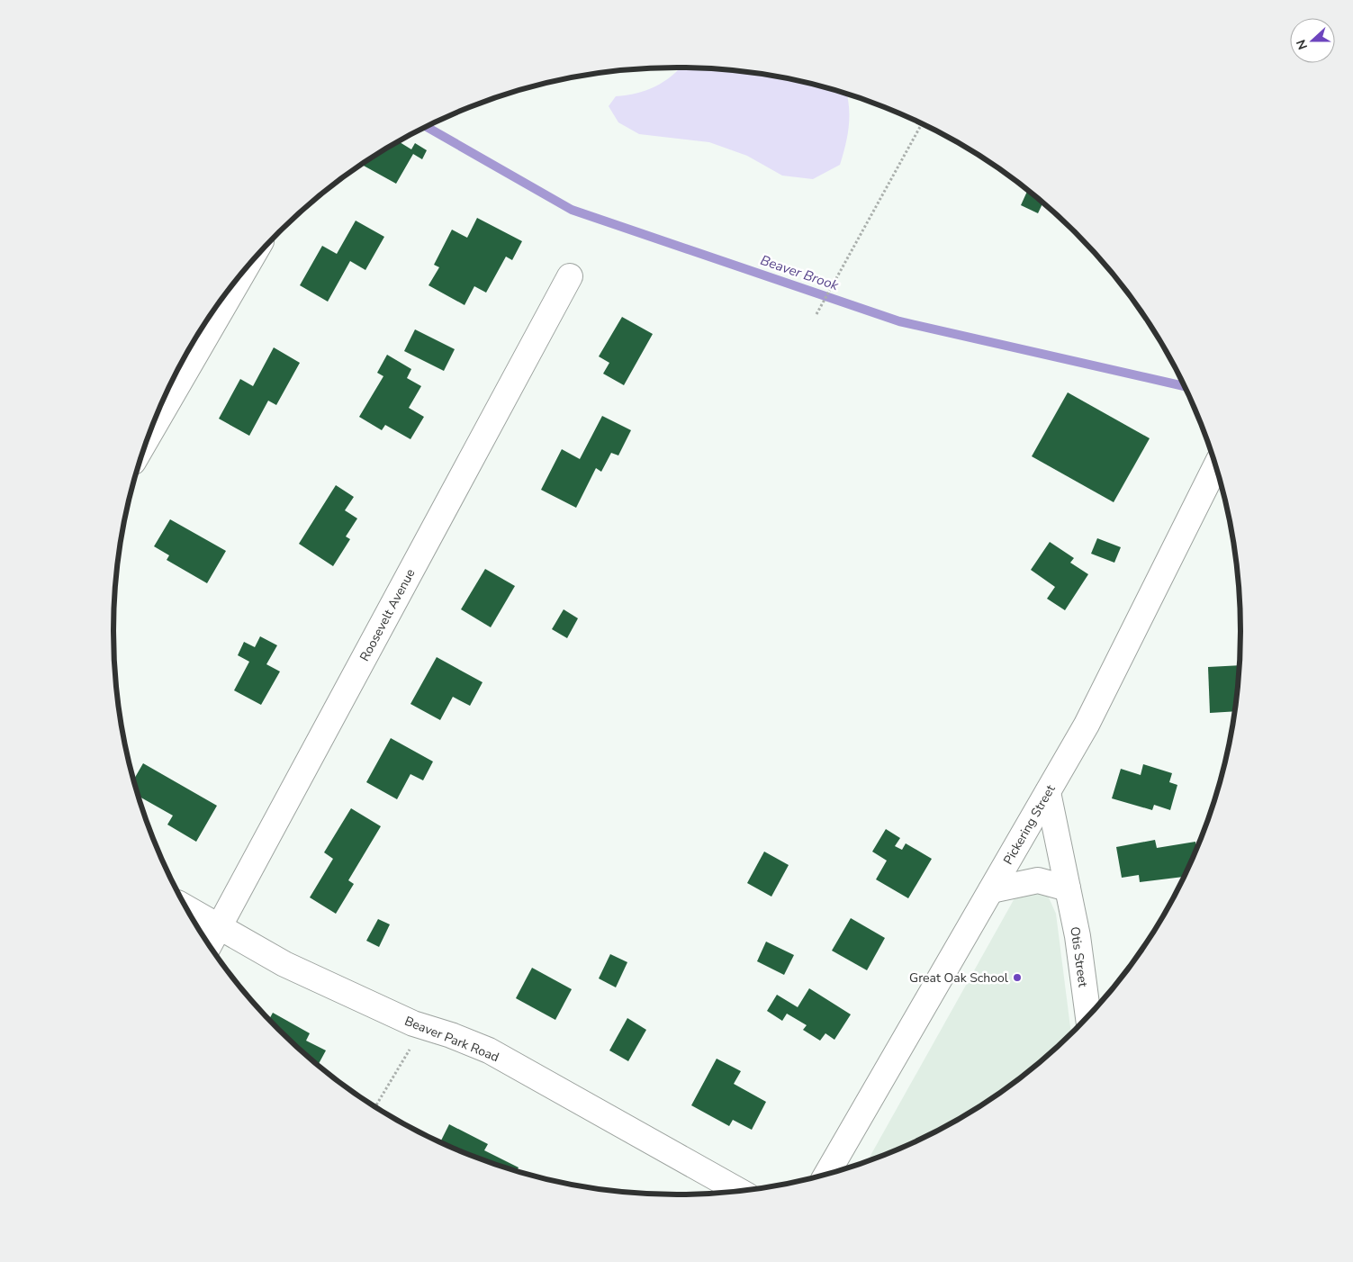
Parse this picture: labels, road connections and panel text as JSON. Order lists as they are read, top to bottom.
{
  "streets": {
    "street": [
      "Roosevelt Avenue",
      "Pickering Street",
      "Otis Street",
      "Beaver Park Road"
    ]
  },
  "crossings": [
    ["Roosevelt Avenue", "Beaver Park Road"],
    ["Pickering Street", "Otis Street"]
  ],
  "water": ["Beaver Brook"],
  "places": ["Great Oak School"],
  "north": "left"
}
